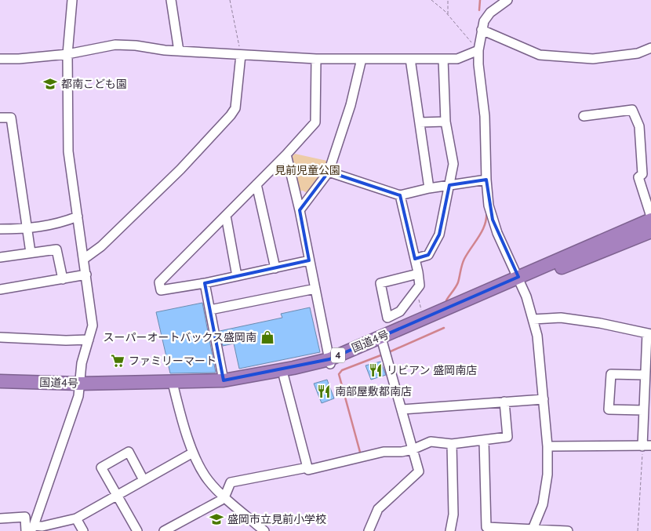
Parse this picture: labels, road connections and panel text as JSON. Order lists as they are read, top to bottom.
{
  "streets": {
    "highway": ["国道4号", "4"]
  },
  "parks": ["見前児童公園"],
  "places": {
    "school or university": ["都南こども園", "盛岡市立見前小学校"],
    "shop": ["スーパーオートバックス盛岡南"],
    "supermarket": ["ファミリーマート"],
    "restaurant": ["リビアン 盛岡南店", "南部屋敷都南店"]
  }
}
